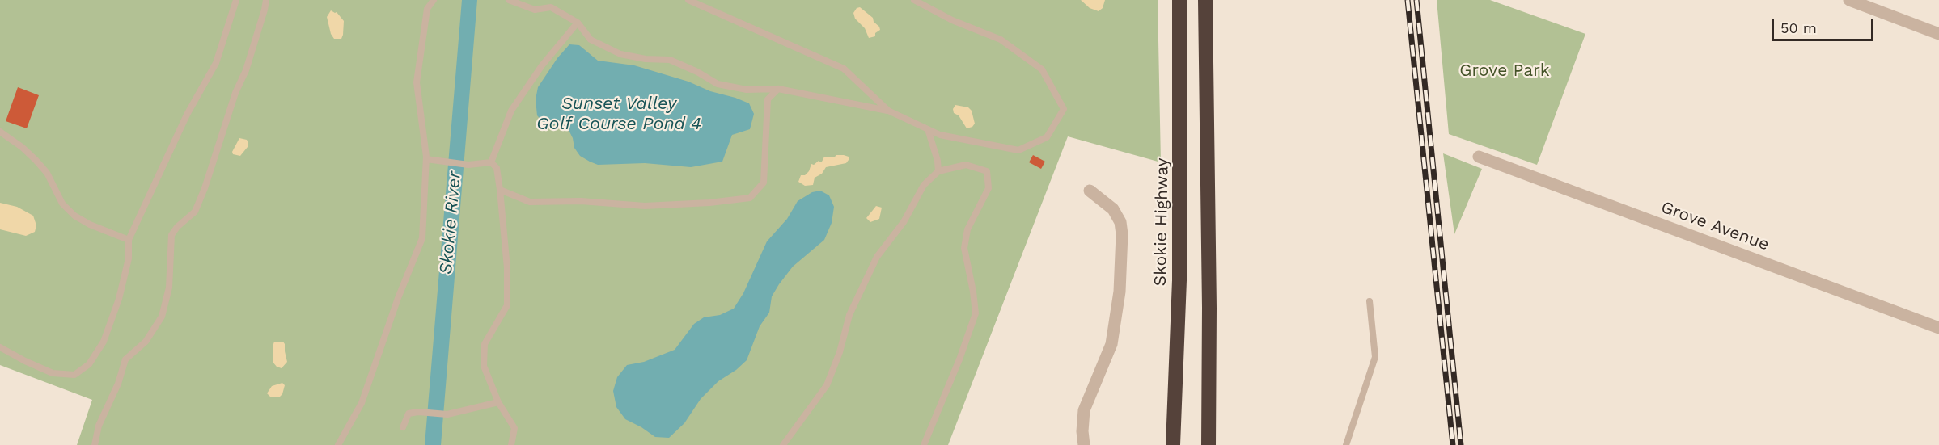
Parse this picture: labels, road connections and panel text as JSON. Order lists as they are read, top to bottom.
{
  "streets": {
    "highway": ["Skokie Highway"],
    "street": ["Grove Avenue"]
  },
  "water": ["Sunset Valley Golf Course Pond 4", "Skokie River"],
  "parks": ["Grove Park"],
  "scale_bar": "50 m"
}
